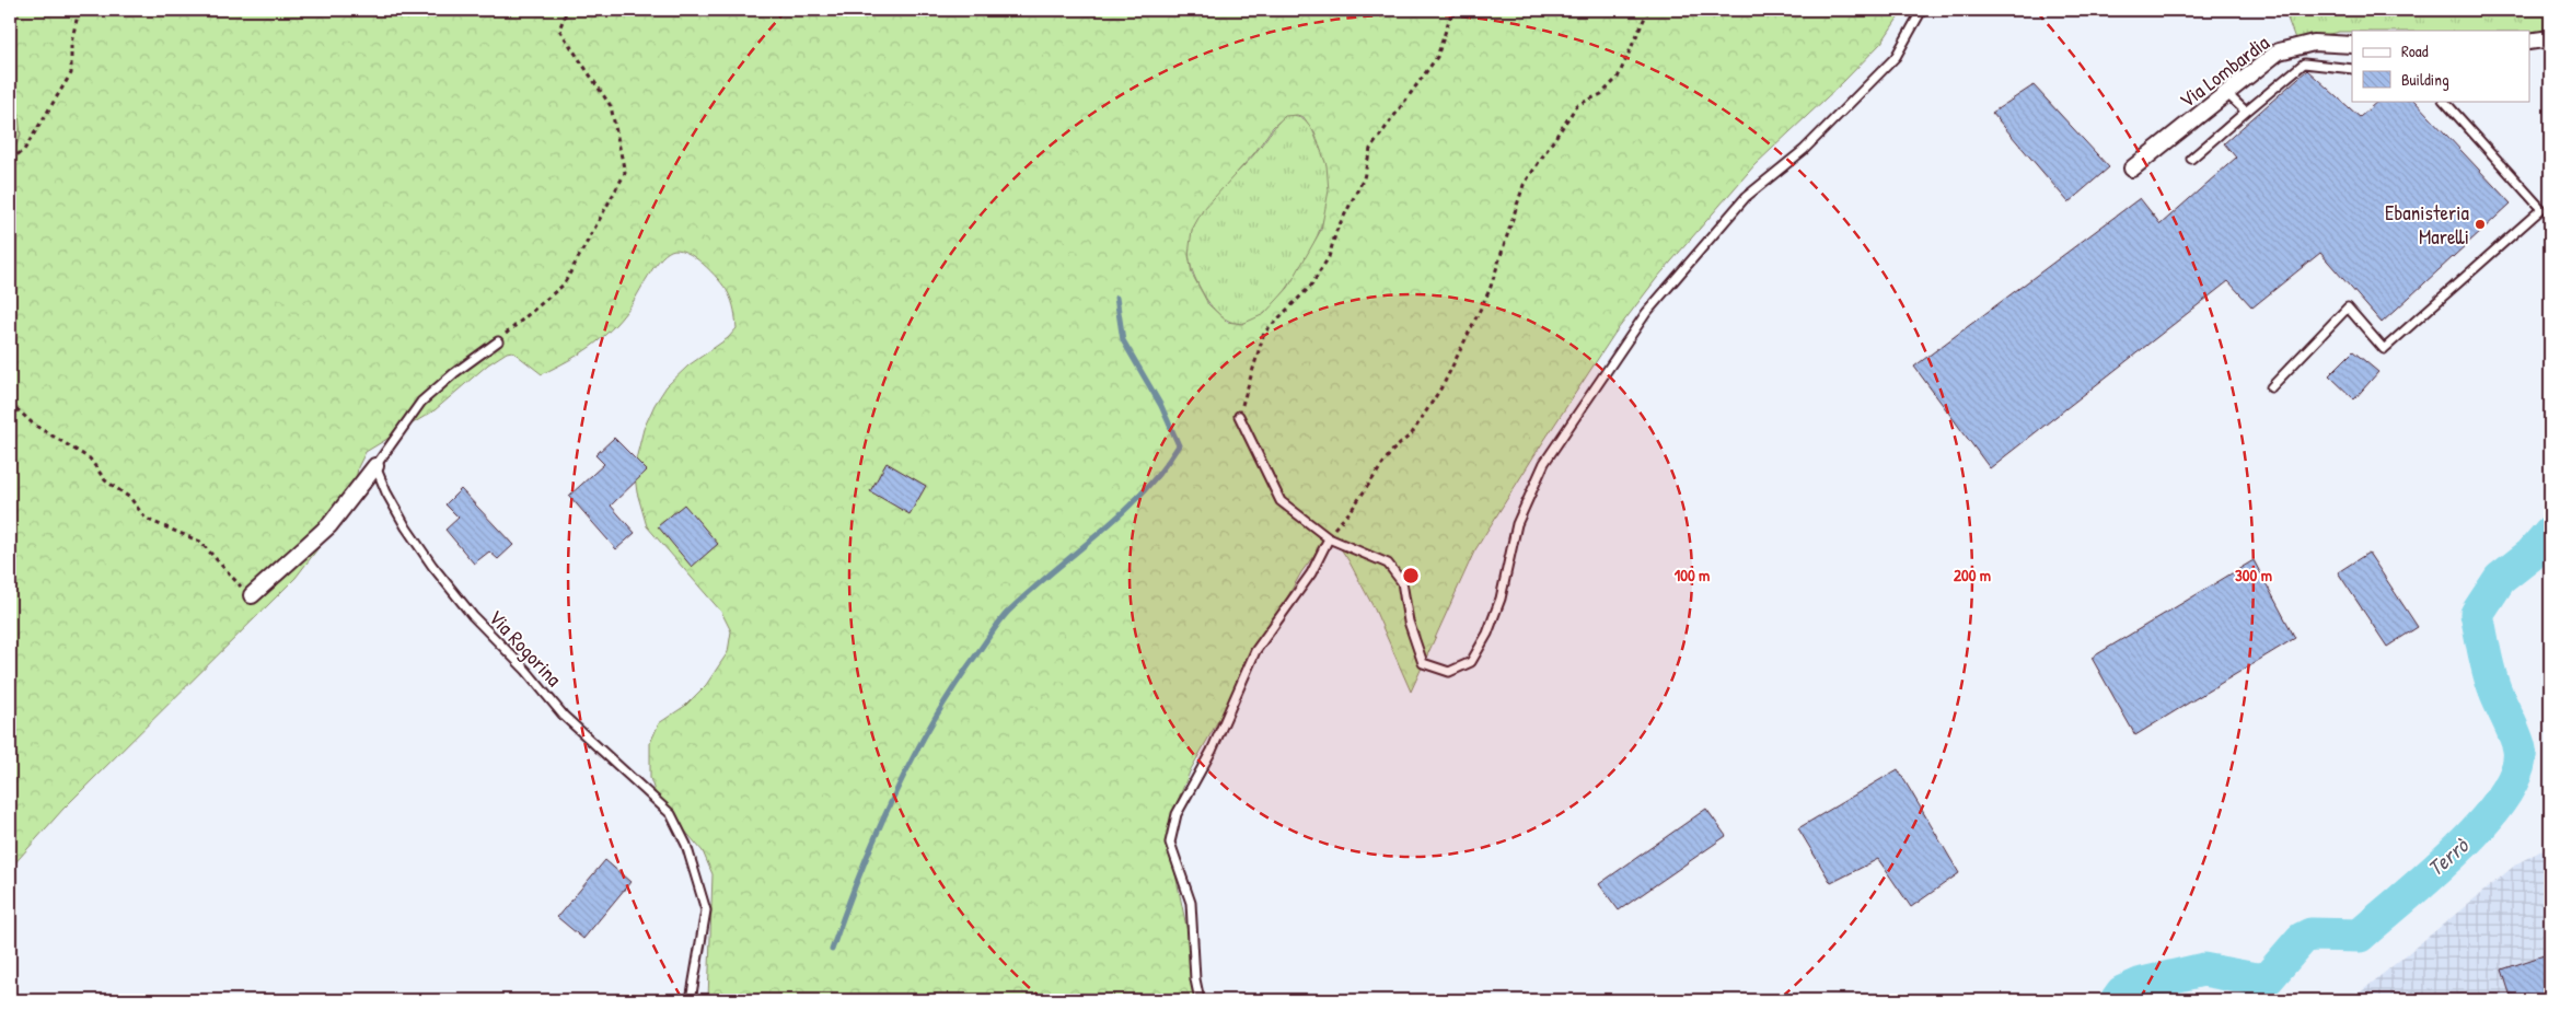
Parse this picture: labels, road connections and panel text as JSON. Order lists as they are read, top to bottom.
{
  "streets": {
    "street": ["Via Lombardia"],
    "lane": ["Via Rogorina"]
  },
  "water": ["Terrò"],
  "places": ["Ebanisteria Marelli"],
  "legend": ["Road", "Building"],
  "rings": ["100 m", "200 m", "300 m"]
}
